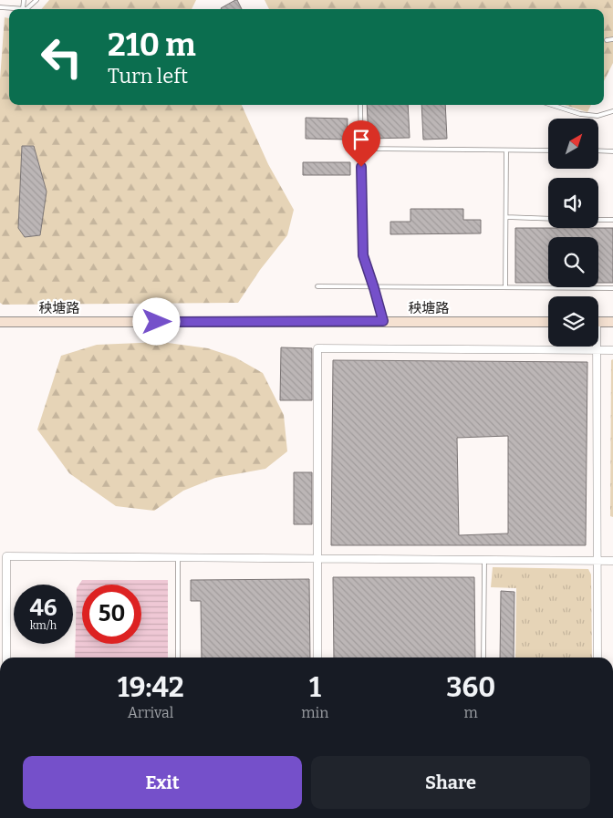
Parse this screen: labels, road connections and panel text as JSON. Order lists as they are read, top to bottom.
{
  "streets": {
    "main road": ["秧塘路"]
  },
  "north": "top right",
  "page": {
    "turn": ["210 m", "Turn left"],
    "speed": "46 km/h",
    "limit": "50",
    "eta": [
      "19:42",
      "Arrival",
      "1",
      "min",
      "360",
      "m"
    ],
    "buttons": ["Exit", "Share"]
  }
}
